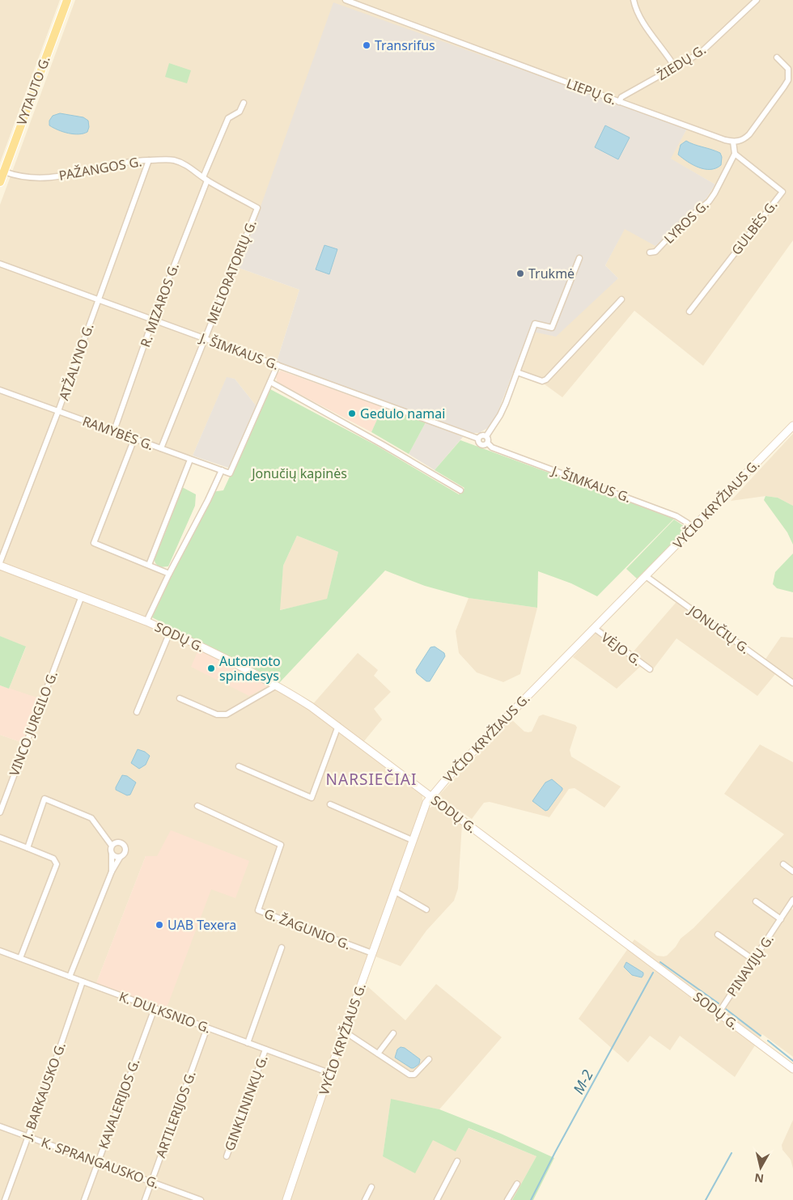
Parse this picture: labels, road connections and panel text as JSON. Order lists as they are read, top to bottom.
{
  "streets": {
    "main road": ["VYTAUTO G."],
    "street": [
      "ŽIEDŲ G.",
      "LIEPŲ G.",
      "PAŽANGOS G.",
      "LYROS G.",
      "GULBĖS G.",
      "MELIORATORIŲ G.",
      "R. MIZAROS G.",
      "J. ŠIMKAUS G.",
      "ATŽALYNO G.",
      "RAMYBĖS G.",
      "VYČIO KRYŽIAUS G.",
      "JONUČIŲ G.",
      "SODŲ G.",
      "VĖJO G.",
      "VINCO JURGILO G.",
      "G. ŽAGUNIO G.",
      "PINAVIJŲ G.",
      "K. DULKSNIO G.",
      "J. BARKAUSKO G.",
      "GINKLININKŲ G.",
      "KAVALERIJOS G.",
      "ARTILERIJOS G.",
      "K. SPRANGAUSKO G."
    ]
  },
  "crossings": [
    ["ŽIEDŲ G.", "LIEPŲ G."],
    ["VYTAUTO G.", "PAŽANGOS G."],
    ["PAŽANGOS G.", "MELIORATORIŲ G."],
    ["PAŽANGOS G.", "R. MIZAROS G."],
    ["PAŽANGOS G.", "ATŽALYNO G."],
    ["LYROS G.", "GULBĖS G."],
    ["MELIORATORIŲ G.", "J. ŠIMKAUS G."],
    ["MELIORATORIŲ G.", "RAMYBĖS G."],
    ["R. MIZAROS G.", "J. ŠIMKAUS G."],
    ["R. MIZAROS G.", "RAMYBĖS G."],
    ["J. ŠIMKAUS G.", "ATŽALYNO G."],
    ["J. ŠIMKAUS G.", "VYČIO KRYŽIAUS G."],
    ["ATŽALYNO G.", "RAMYBĖS G."],
    ["ATŽALYNO G.", "SODŲ G."],
    ["VYČIO KRYŽIAUS G.", "JONUČIŲ G."],
    ["VYČIO KRYŽIAUS G.", "SODŲ G."],
    ["VYČIO KRYŽIAUS G.", "VĖJO G."],
    ["VYČIO KRYŽIAUS G.", "G. ŽAGUNIO G."],
    ["VYČIO KRYŽIAUS G.", "K. DULKSNIO G."],
    ["SODŲ G.", "VINCO JURGILO G."],
    ["SODŲ G.", "PINAVIJŲ G."],
    ["K. DULKSNIO G.", "J. BARKAUSKO G."],
    ["K. DULKSNIO G.", "GINKLININKŲ G."],
    ["K. DULKSNIO G.", "KAVALERIJOS G."],
    ["K. DULKSNIO G.", "ARTILERIJOS G."],
    ["J. BARKAUSKO G.", "K. SPRANGAUSKO G."],
    ["KAVALERIJOS G.", "K. SPRANGAUSKO G."],
    ["ARTILERIJOS G.", "K. SPRANGAUSKO G."]
  ],
  "districts": ["NARSIEČIAI"],
  "water": ["M-2"],
  "parks": ["Jonučių kapinės"],
  "places": [
    "Transrifus",
    "Trukmė",
    "Gedulo namai",
    "Automoto spindesys",
    "UAB Texera"
  ],
  "north": "bottom"
}
